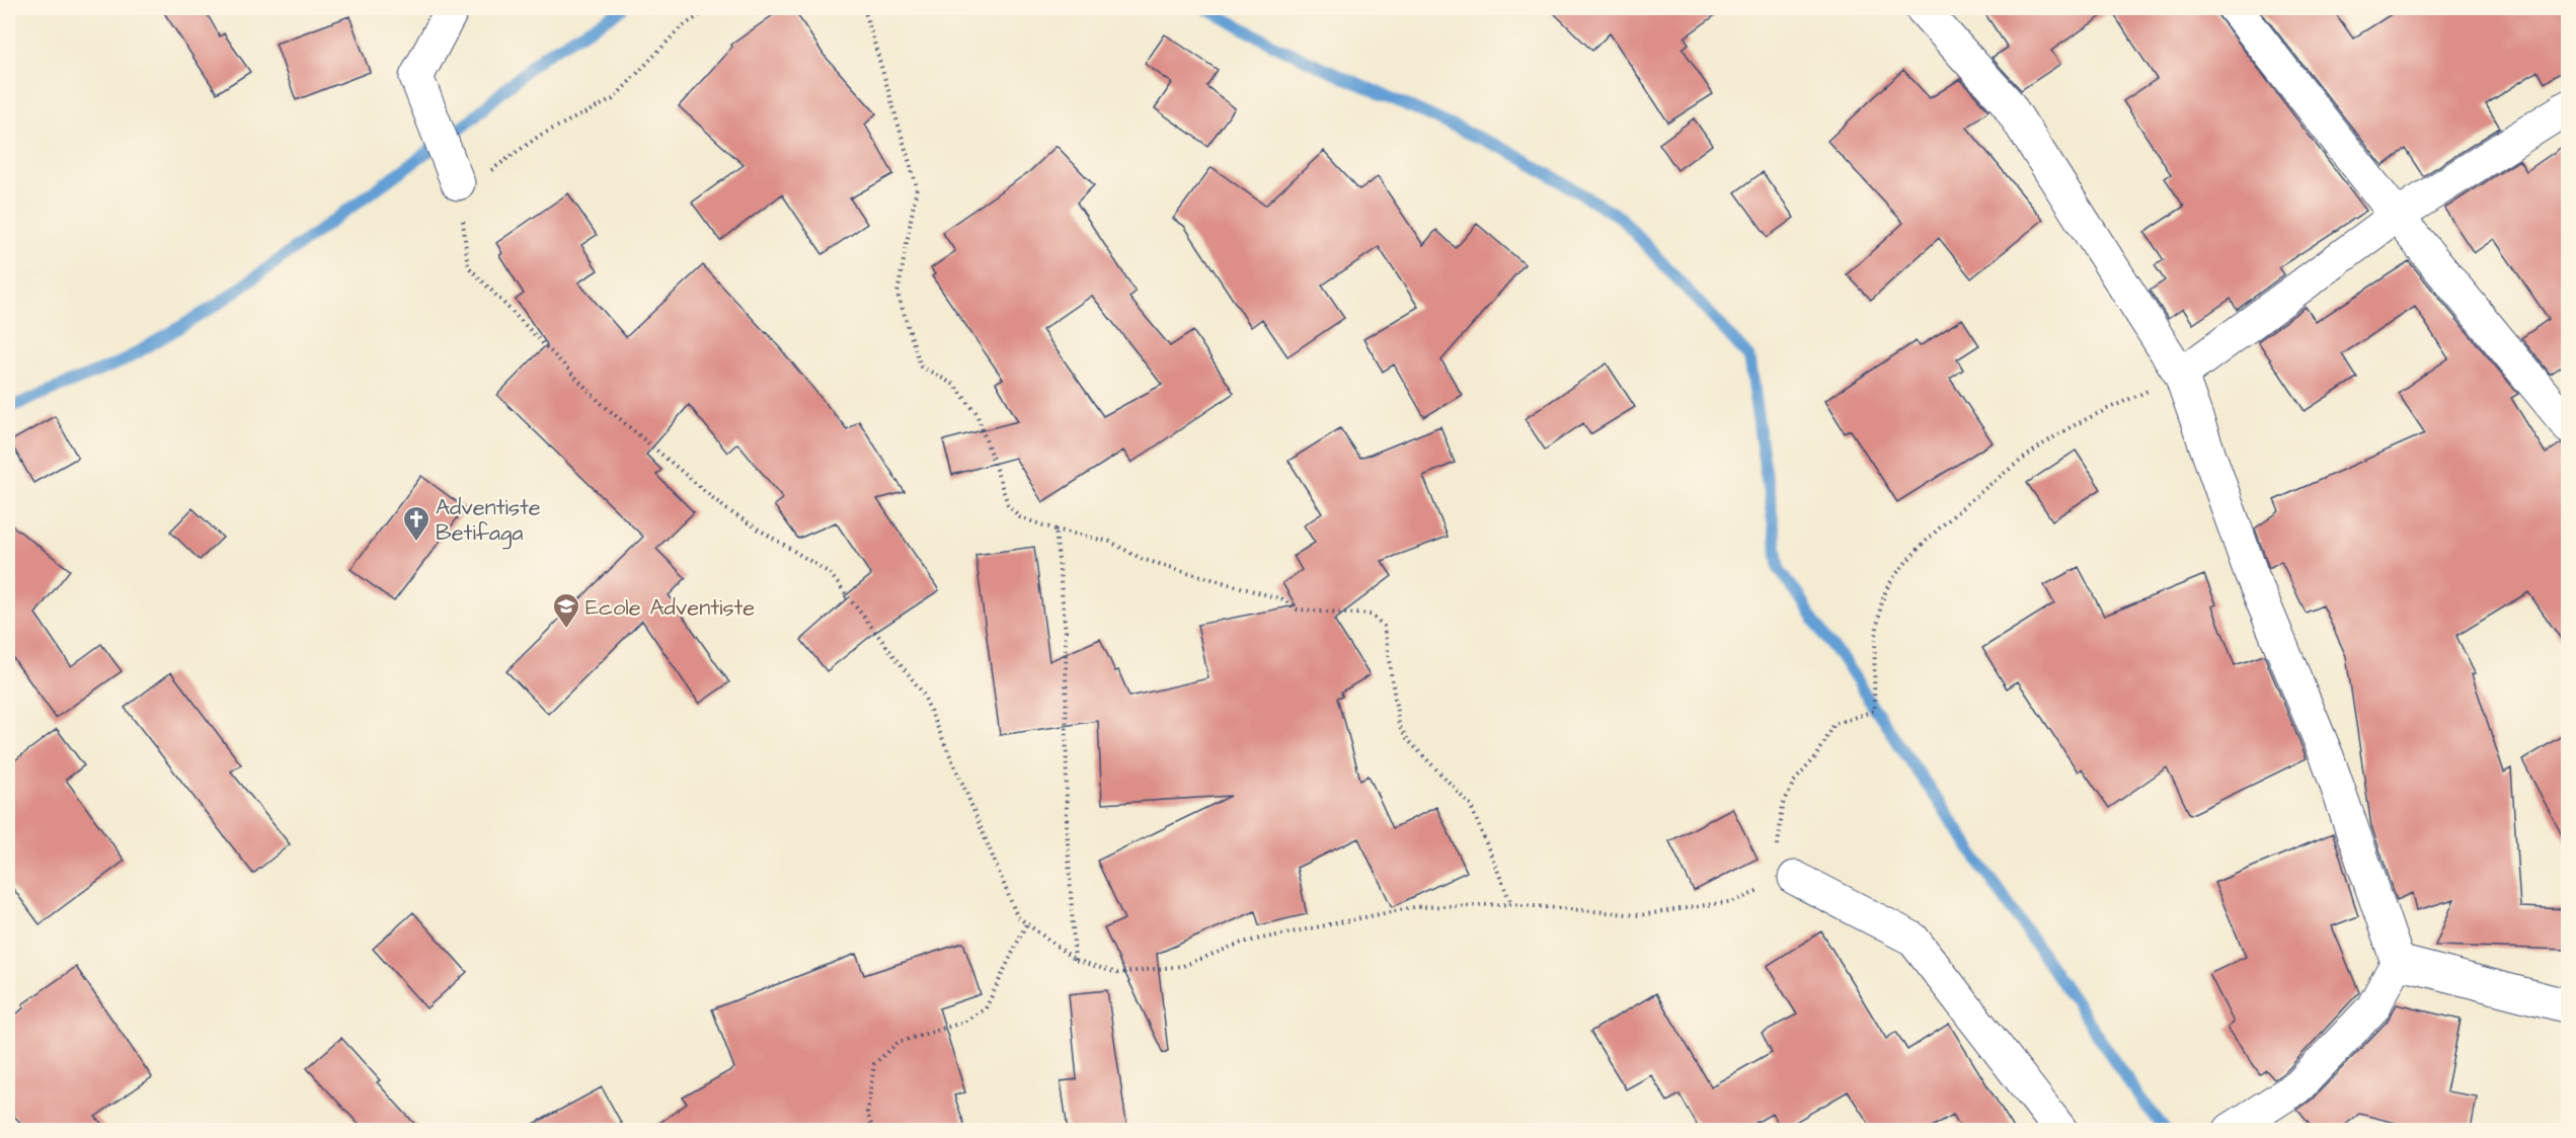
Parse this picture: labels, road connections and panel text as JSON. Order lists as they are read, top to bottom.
{
  "places": {
    "church": ["Adventiste Betifaga"],
    "school or university": ["Ecole Adventiste"]
  }
}
